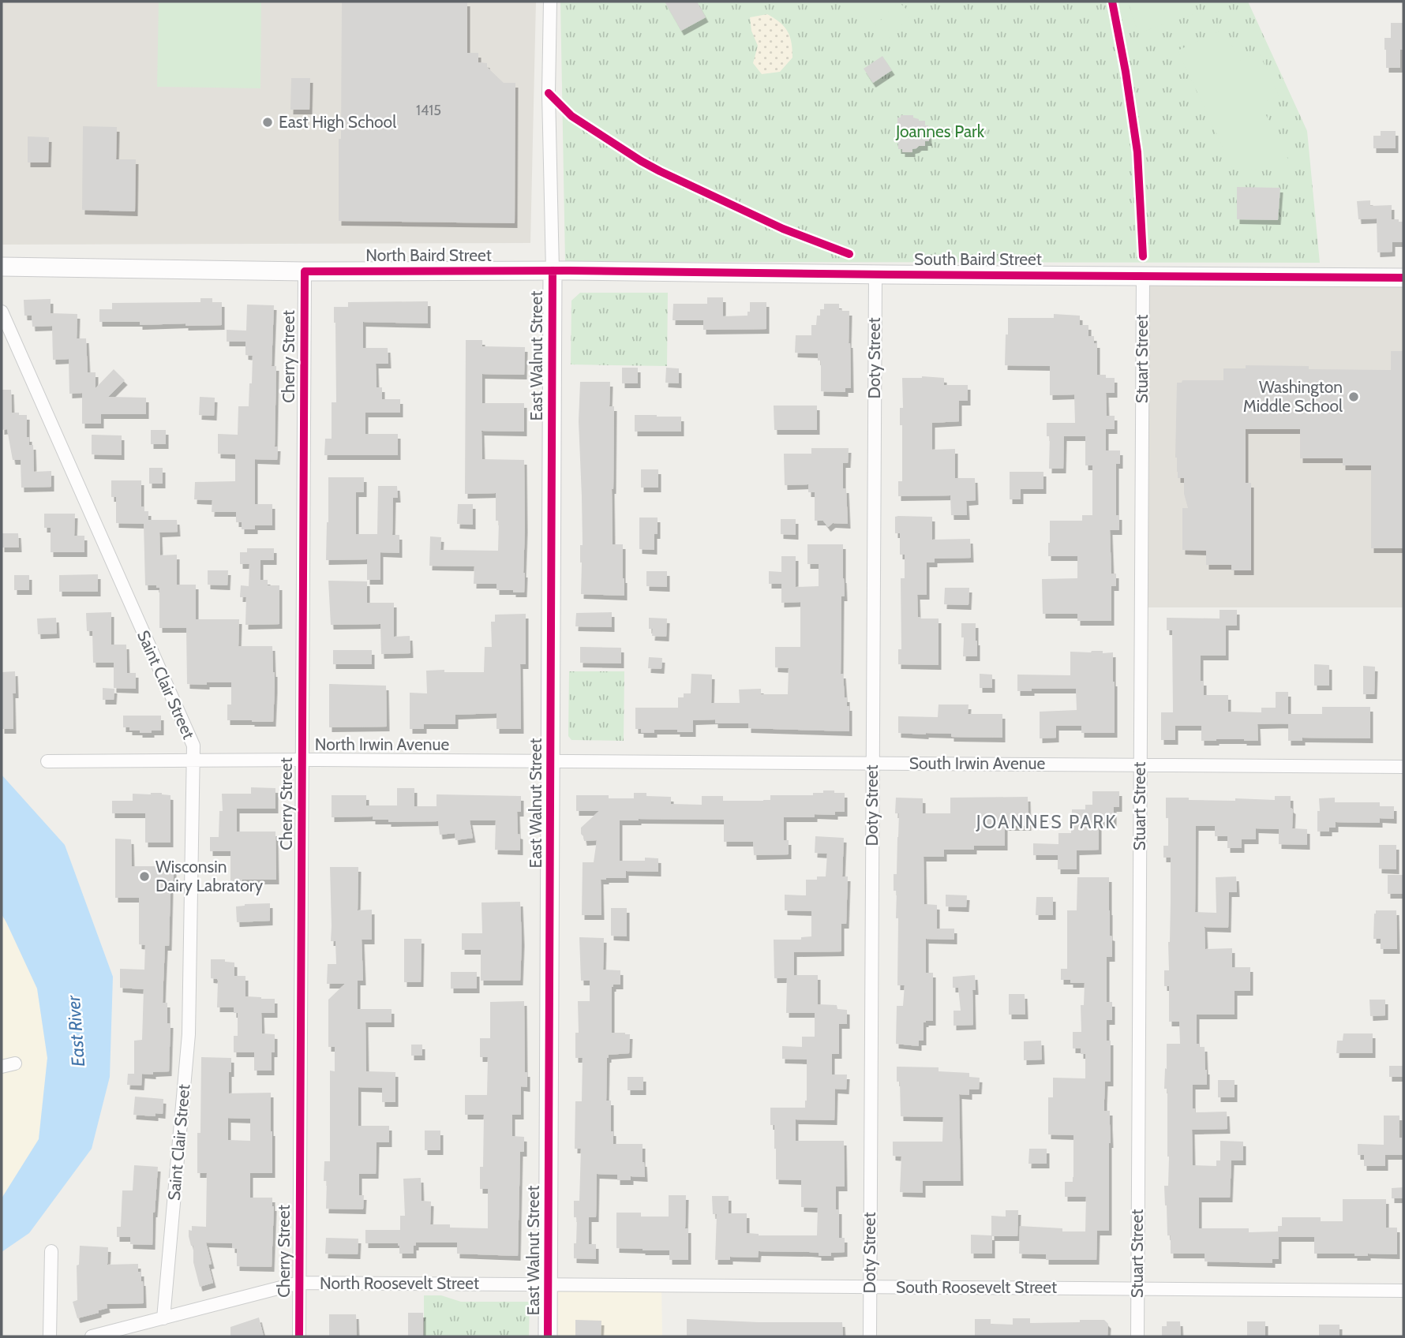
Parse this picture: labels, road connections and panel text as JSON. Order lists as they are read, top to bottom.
{
  "streets": {
    "street": [
      "North Baird Street",
      "South Baird Street",
      "East Walnut Street",
      "Cherry Street",
      "Doty Street",
      "Stuart Street",
      "Saint Clair Street",
      "North Irwin Avenue",
      "South Irwin Avenue",
      "North Roosevelt Street",
      "South Roosevelt Street"
    ]
  },
  "crossings": [
    ["North Baird Street", "South Baird Street"],
    ["North Baird Street", "East Walnut Street"],
    ["North Baird Street", "Cherry Street"],
    ["South Baird Street", "East Walnut Street"],
    ["South Baird Street", "Doty Street"],
    ["South Baird Street", "Stuart Street"],
    ["East Walnut Street", "North Irwin Avenue"],
    ["East Walnut Street", "South Irwin Avenue"],
    ["East Walnut Street", "North Roosevelt Street"],
    ["East Walnut Street", "South Roosevelt Street"],
    ["Cherry Street", "North Irwin Avenue"],
    ["Cherry Street", "North Roosevelt Street"],
    ["Doty Street", "South Irwin Avenue"],
    ["Doty Street", "South Roosevelt Street"],
    ["Stuart Street", "South Irwin Avenue"],
    ["Stuart Street", "South Roosevelt Street"],
    ["Saint Clair Street", "North Irwin Avenue"],
    ["Saint Clair Street", "North Roosevelt Street"],
    ["North Irwin Avenue", "South Irwin Avenue"],
    ["North Roosevelt Street", "South Roosevelt Street"]
  ],
  "districts": ["JOANNES PARK"],
  "water": ["East River"],
  "parks": ["Joannes Park"],
  "places": ["East High School", "Washington Middle School", "Wisconsin Dairy Labratory"],
  "house_numbers": ["1415"]
}
